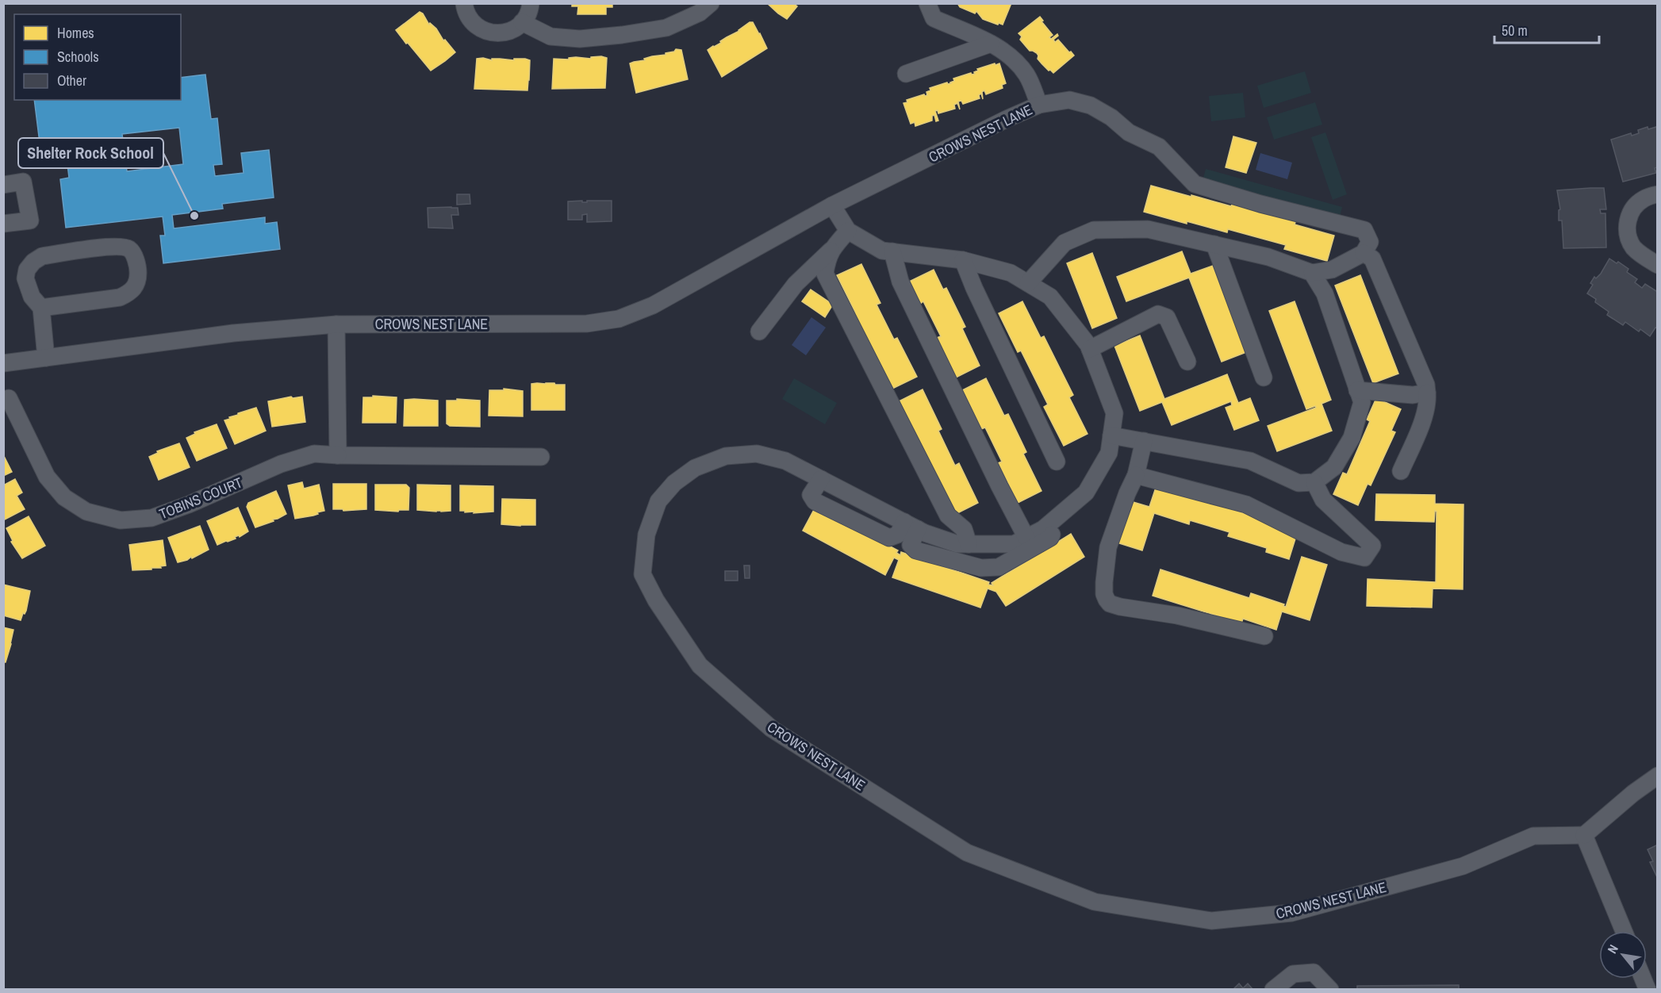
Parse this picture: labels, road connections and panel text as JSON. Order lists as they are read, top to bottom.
{
  "streets": {
    "street": ["CROWS NEST LANE", "TOBINS COURT"]
  },
  "places": ["Shelter Rock School"],
  "legend": ["Homes", "Schools", "Other"],
  "scale_bar": "50 m",
  "north": "top left"
}
